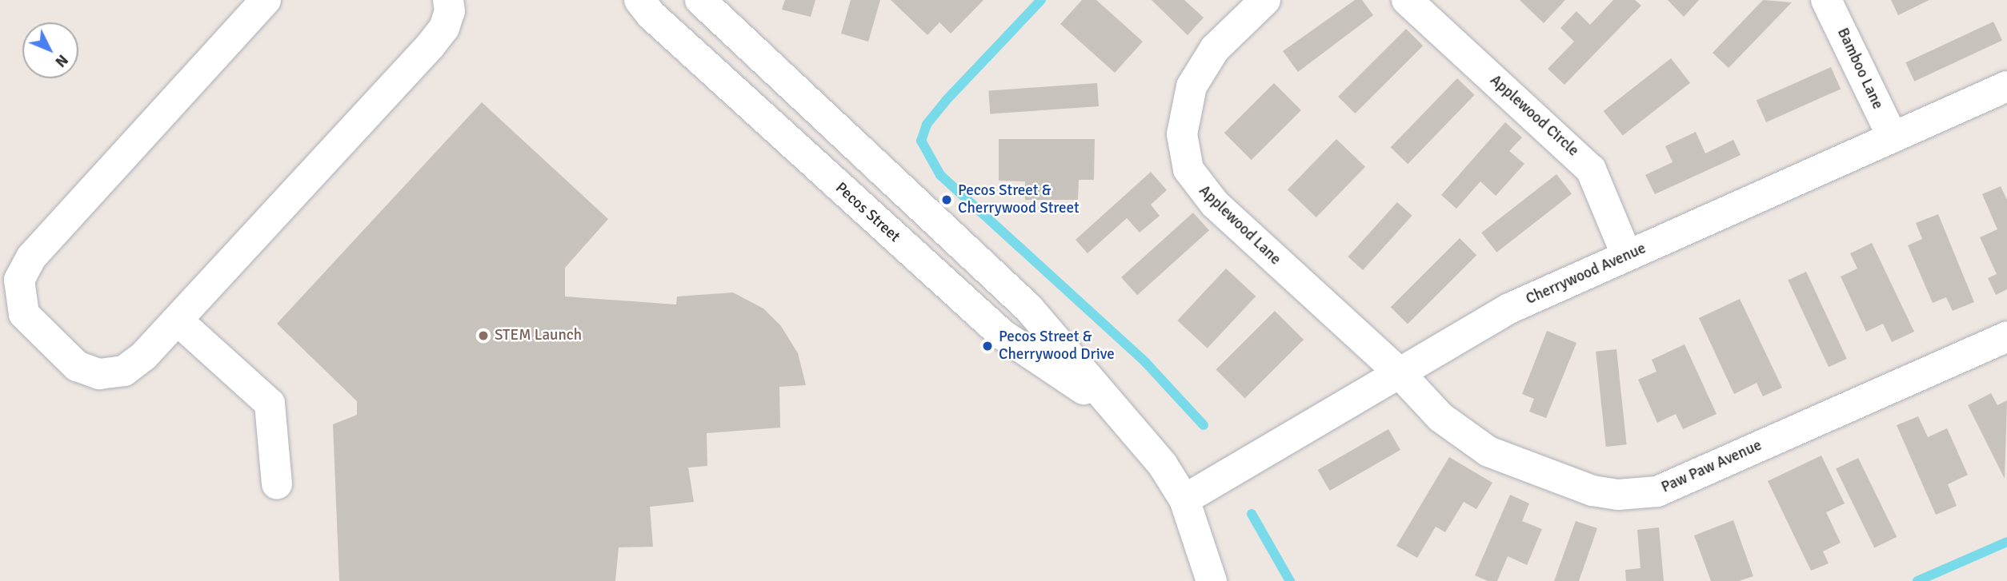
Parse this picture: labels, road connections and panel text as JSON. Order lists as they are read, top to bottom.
{
  "streets": {
    "street": [
      "Bamboo Lane",
      "Applewood Circle",
      "Pecos Street",
      "Applewood Lane",
      "Cherrywood Avenue",
      "Paw Paw Avenue"
    ]
  },
  "crossings": [
    ["Bamboo Lane", "Cherrywood Avenue"],
    ["Applewood Circle", "Cherrywood Avenue"],
    ["Pecos Street", "Cherrywood Avenue"],
    ["Applewood Lane", "Cherrywood Avenue"],
    ["Applewood Lane", "Paw Paw Avenue"],
    ["Cherrywood Avenue", "Paw Paw Avenue"]
  ],
  "places": ["Pecos Street & Cherrywood Street", "STEM Launch", "Pecos Street & Cherrywood Drive"],
  "north": "bottom right"
}
